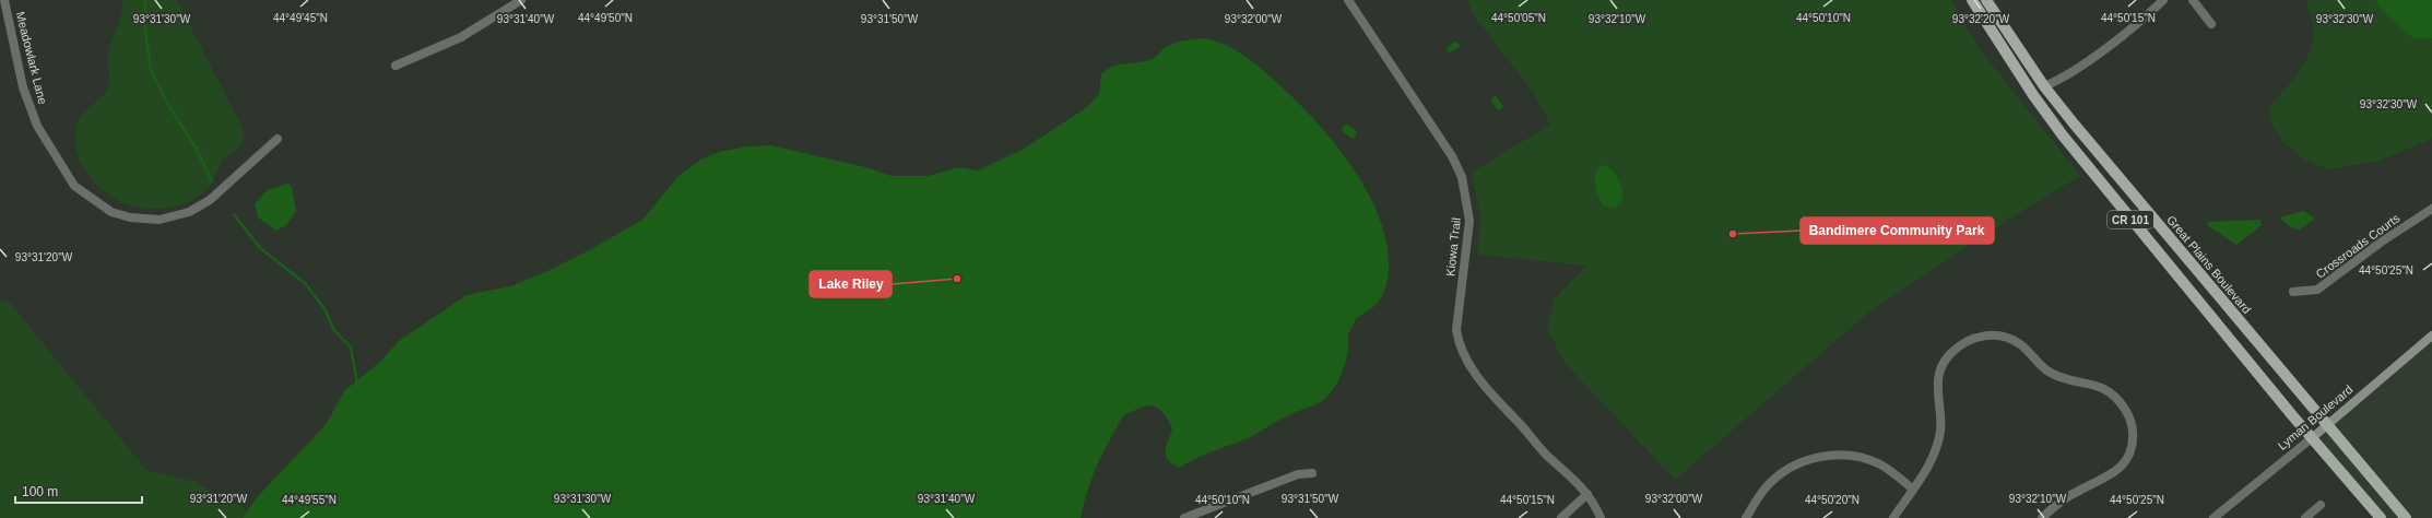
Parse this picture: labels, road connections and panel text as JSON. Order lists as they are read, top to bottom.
{
  "streets": {
    "main road": ["CR 101", "Great Plains Boulevard", "Lyman Boulevard"],
    "street": ["Meadowlark Lane", "Crossroads Courts", "Kiowa Trail"]
  },
  "crossings": [
    ["CR 101", "Lyman Boulevard"],
    ["Great Plains Boulevard", "Lyman Boulevard"]
  ],
  "places": ["Bandimere Community Park", "Lake Riley"],
  "scale_bar": "100 m",
  "coordinates": [
    "44°49'45\"N",
    "44°49'50\"N",
    "44°50'05\"N",
    "44°50'10\"N",
    "44°50'15\"N",
    "93°32'30\"W",
    "93°31'50\"W",
    "93°32'00\"W",
    "93°32'10\"W",
    "93°31'30\"W",
    "93°31'40\"W",
    "93°32'20\"W",
    "93°31'20\"W",
    "44°50'25\"N",
    "44°49'55\"N",
    "44°50'20\"N"
  ]
}
